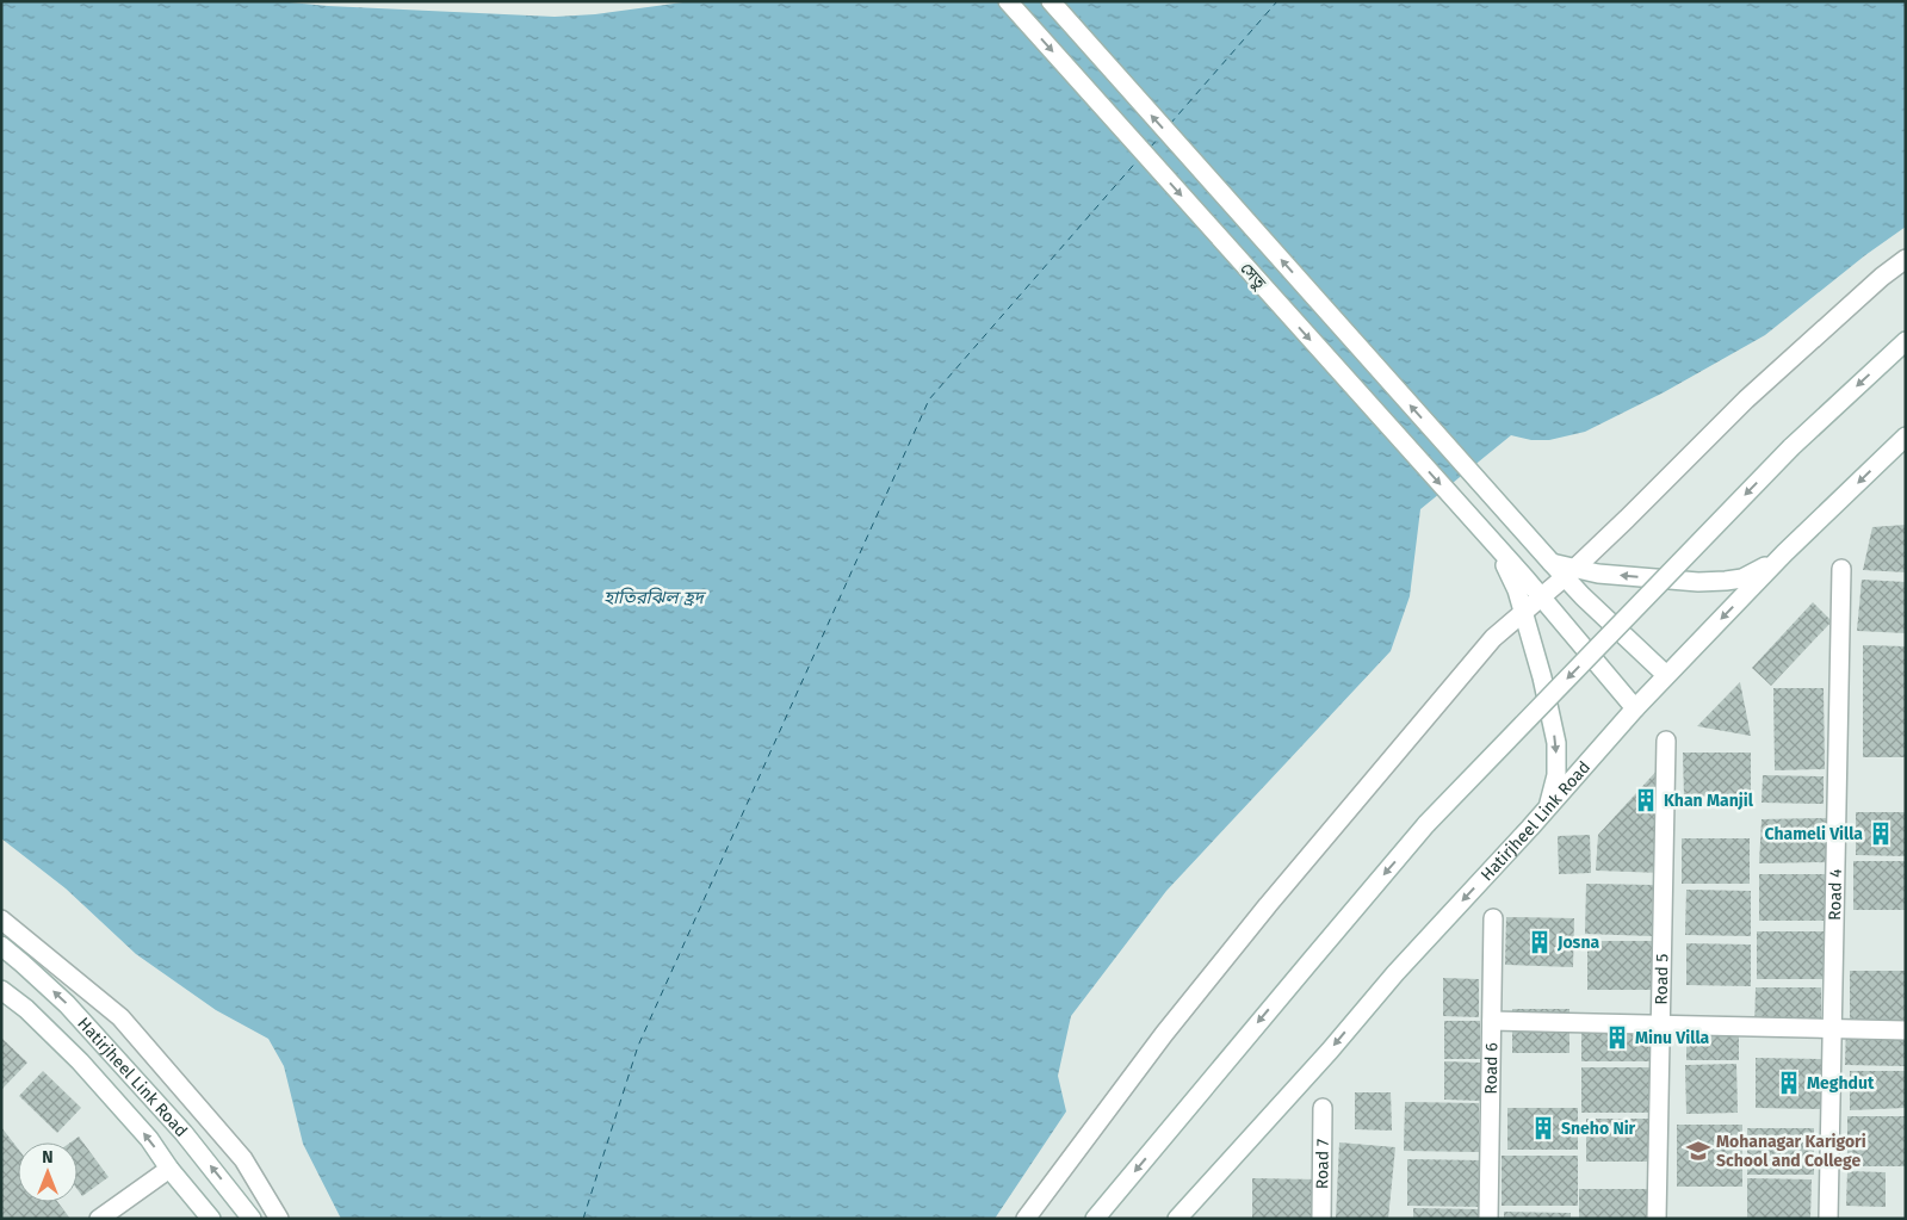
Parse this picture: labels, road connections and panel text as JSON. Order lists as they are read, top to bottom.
{
  "streets": {
    "main road": [
      "সেতু",
      "Hatirjheel Link Road",
      "Road 4",
      "Road 5",
      "Road 6",
      "Road 7"
    ]
  },
  "crossings": [
    ["সেতু", "Hatirjheel Link Road"]
  ],
  "water": ["হাতিরঝিল হ্রদ"],
  "places": {
    "building": [
      "Khan Manjil",
      "Chameli Villa",
      "Josna",
      "Minu Villa",
      "Meghdut",
      "Sneho Nir"
    ],
    "school or university": ["Mohanagar Karigori School and College"]
  },
  "north": "top"
}
